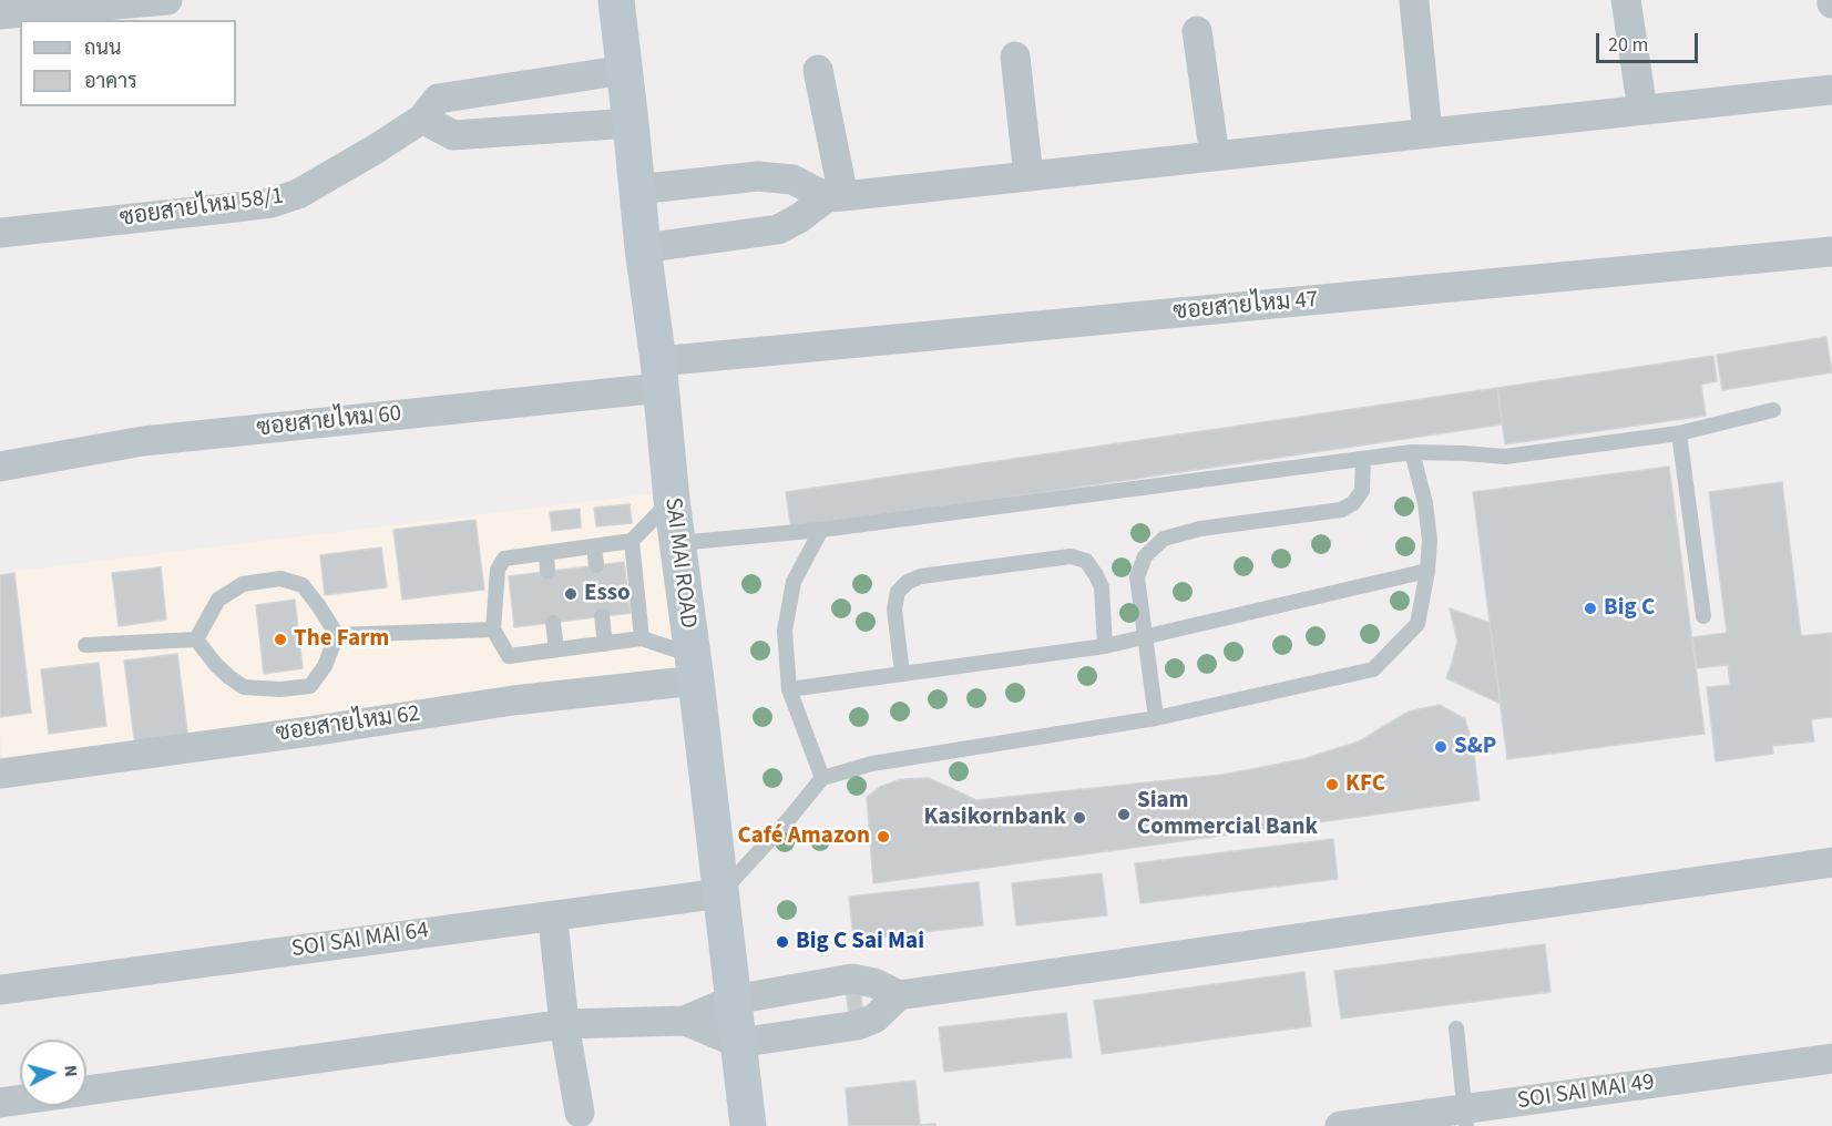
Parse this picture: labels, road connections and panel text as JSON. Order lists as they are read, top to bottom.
{
  "streets": {
    "main road": ["SAI MAI ROAD"],
    "street": [
      "ซอยสายไหม 58/1",
      "ซอยสายไหม 47",
      "ซอยสายไหม 60",
      "ซอยสายไหม 62",
      "SOI SAI MAI 64",
      "SOI SAI MAI 49"
    ]
  },
  "crossings": [
    ["ซอยสายไหม 58/1", "SAI MAI ROAD"],
    ["ซอยสายไหม 47", "ซอยสายไหม 60"],
    ["ซอยสายไหม 47", "SAI MAI ROAD"],
    ["ซอยสายไหม 60", "SAI MAI ROAD"],
    ["SAI MAI ROAD", "ซอยสายไหม 62"],
    ["SAI MAI ROAD", "SOI SAI MAI 64"]
  ],
  "places": [
    "Esso",
    "Big C",
    "The Farm",
    "S&P",
    "KFC",
    "Siam Commercial Bank",
    "Kasikornbank",
    "Café Amazon",
    "Big C Sai Mai"
  ],
  "legend": ["ถนน", "อาคาร"],
  "scale_bar": "20 m",
  "north": "right"
}
